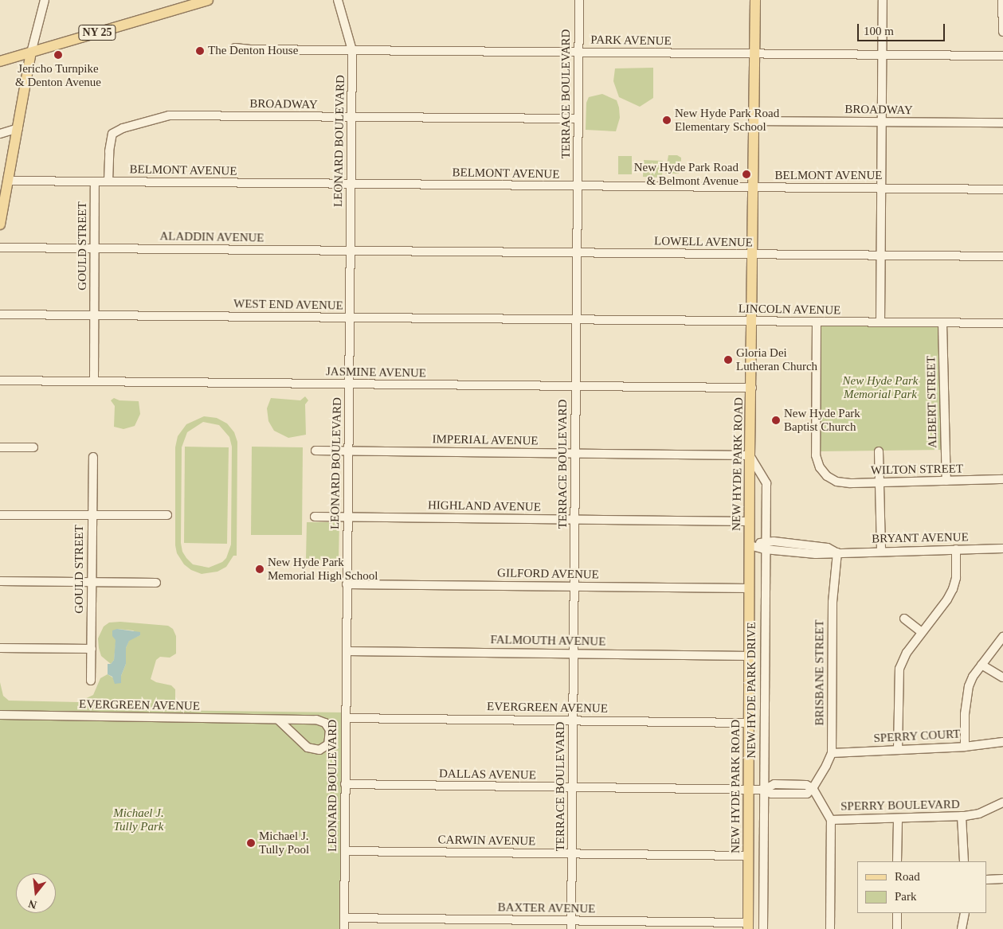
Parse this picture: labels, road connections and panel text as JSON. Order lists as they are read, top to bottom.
{
  "streets": {
    "main road": ["NY 25", "NEW HYDE PARK ROAD"],
    "street": [
      "PARK AVENUE",
      "TERRACE BOULEVARD",
      "BROADWAY",
      "LEONARD BOULEVARD",
      "BELMONT AVENUE",
      "ALADDIN AVENUE",
      "LOWELL AVENUE",
      "GOULD STREET",
      "WEST END AVENUE",
      "LINCOLN AVENUE",
      "JASMINE AVENUE",
      "ALBERT STREET",
      "IMPERIAL AVENUE",
      "WILTON STREET",
      "HIGHLAND AVENUE",
      "BRYANT AVENUE",
      "GILFORD AVENUE",
      "FALMOUTH AVENUE",
      "BRISBANE STREET",
      "NEW HYDE PARK DRIVE",
      "EVERGREEN AVENUE",
      "SPERRY COURT",
      "DALLAS AVENUE",
      "SPERRY BOULEVARD",
      "CARWIN AVENUE",
      "BAXTER AVENUE"
    ]
  },
  "crossings": [
    ["PARK AVENUE", "TERRACE BOULEVARD"],
    ["PARK AVENUE", "LEONARD BOULEVARD"],
    ["PARK AVENUE", "NEW HYDE PARK ROAD"],
    ["TERRACE BOULEVARD", "BROADWAY"],
    ["TERRACE BOULEVARD", "BELMONT AVENUE"],
    ["TERRACE BOULEVARD", "LOWELL AVENUE"],
    ["TERRACE BOULEVARD", "WEST END AVENUE"],
    ["TERRACE BOULEVARD", "LINCOLN AVENUE"],
    ["TERRACE BOULEVARD", "JASMINE AVENUE"],
    ["TERRACE BOULEVARD", "IMPERIAL AVENUE"],
    ["TERRACE BOULEVARD", "HIGHLAND AVENUE"],
    ["TERRACE BOULEVARD", "GILFORD AVENUE"],
    ["TERRACE BOULEVARD", "FALMOUTH AVENUE"],
    ["TERRACE BOULEVARD", "EVERGREEN AVENUE"],
    ["TERRACE BOULEVARD", "DALLAS AVENUE"],
    ["TERRACE BOULEVARD", "CARWIN AVENUE"],
    ["TERRACE BOULEVARD", "BAXTER AVENUE"],
    ["BROADWAY", "LEONARD BOULEVARD"],
    ["BROADWAY", "BELMONT AVENUE"],
    ["BROADWAY", "NEW HYDE PARK ROAD"],
    ["LEONARD BOULEVARD", "BELMONT AVENUE"],
    ["LEONARD BOULEVARD", "ALADDIN AVENUE"],
    ["LEONARD BOULEVARD", "WEST END AVENUE"],
    ["LEONARD BOULEVARD", "JASMINE AVENUE"],
    ["LEONARD BOULEVARD", "IMPERIAL AVENUE"],
    ["LEONARD BOULEVARD", "HIGHLAND AVENUE"],
    ["LEONARD BOULEVARD", "GILFORD AVENUE"],
    ["LEONARD BOULEVARD", "FALMOUTH AVENUE"],
    ["LEONARD BOULEVARD", "EVERGREEN AVENUE"],
    ["LEONARD BOULEVARD", "DALLAS AVENUE"],
    ["LEONARD BOULEVARD", "CARWIN AVENUE"],
    ["LEONARD BOULEVARD", "BAXTER AVENUE"],
    ["BELMONT AVENUE", "GOULD STREET"],
    ["BELMONT AVENUE", "NEW HYDE PARK ROAD"],
    ["ALADDIN AVENUE", "LOWELL AVENUE"],
    ["ALADDIN AVENUE", "GOULD STREET"],
    ["LOWELL AVENUE", "NEW HYDE PARK ROAD"],
    ["GOULD STREET", "WEST END AVENUE"],
    ["GOULD STREET", "JASMINE AVENUE"],
    ["WEST END AVENUE", "LINCOLN AVENUE"],
    ["LINCOLN AVENUE", "ALBERT STREET"],
    ["LINCOLN AVENUE", "NEW HYDE PARK ROAD"],
    ["LINCOLN AVENUE", "WILTON STREET"],
    ["JASMINE AVENUE", "NEW HYDE PARK ROAD"],
    ["ALBERT STREET", "WILTON STREET"],
    ["IMPERIAL AVENUE", "NEW HYDE PARK ROAD"],
    ["IMPERIAL AVENUE", "NEW HYDE PARK DRIVE"],
    ["NEW HYDE PARK ROAD", "HIGHLAND AVENUE"],
    ["NEW HYDE PARK ROAD", "BRYANT AVENUE"],
    ["NEW HYDE PARK ROAD", "GILFORD AVENUE"],
    ["NEW HYDE PARK ROAD", "FALMOUTH AVENUE"],
    ["NEW HYDE PARK ROAD", "NEW HYDE PARK DRIVE"],
    ["NEW HYDE PARK ROAD", "EVERGREEN AVENUE"],
    ["NEW HYDE PARK ROAD", "DALLAS AVENUE"],
    ["NEW HYDE PARK ROAD", "CARWIN AVENUE"],
    ["NEW HYDE PARK ROAD", "BAXTER AVENUE"],
    ["BRYANT AVENUE", "BRISBANE STREET"],
    ["BRYANT AVENUE", "NEW HYDE PARK DRIVE"],
    ["BRISBANE STREET", "SPERRY COURT"],
    ["BRISBANE STREET", "SPERRY BOULEVARD"]
  ],
  "parks": ["New Hyde Park Memorial Park", "Michael J. Tully Park"],
  "places": [
    "The Denton House",
    "Jericho Turnpike & Denton Avenue",
    "New Hyde Park Road Elementary School",
    "New Hyde Park Road & Belmont Avenue",
    "Gloria Dei Lutheran Church",
    "New Hyde Park Baptist Church",
    "New Hyde Park Memorial High School",
    "Michael J. Tully Pool"
  ],
  "legend": ["Road", "Park"],
  "scale_bar": "100 m",
  "north": "bottom"
}
